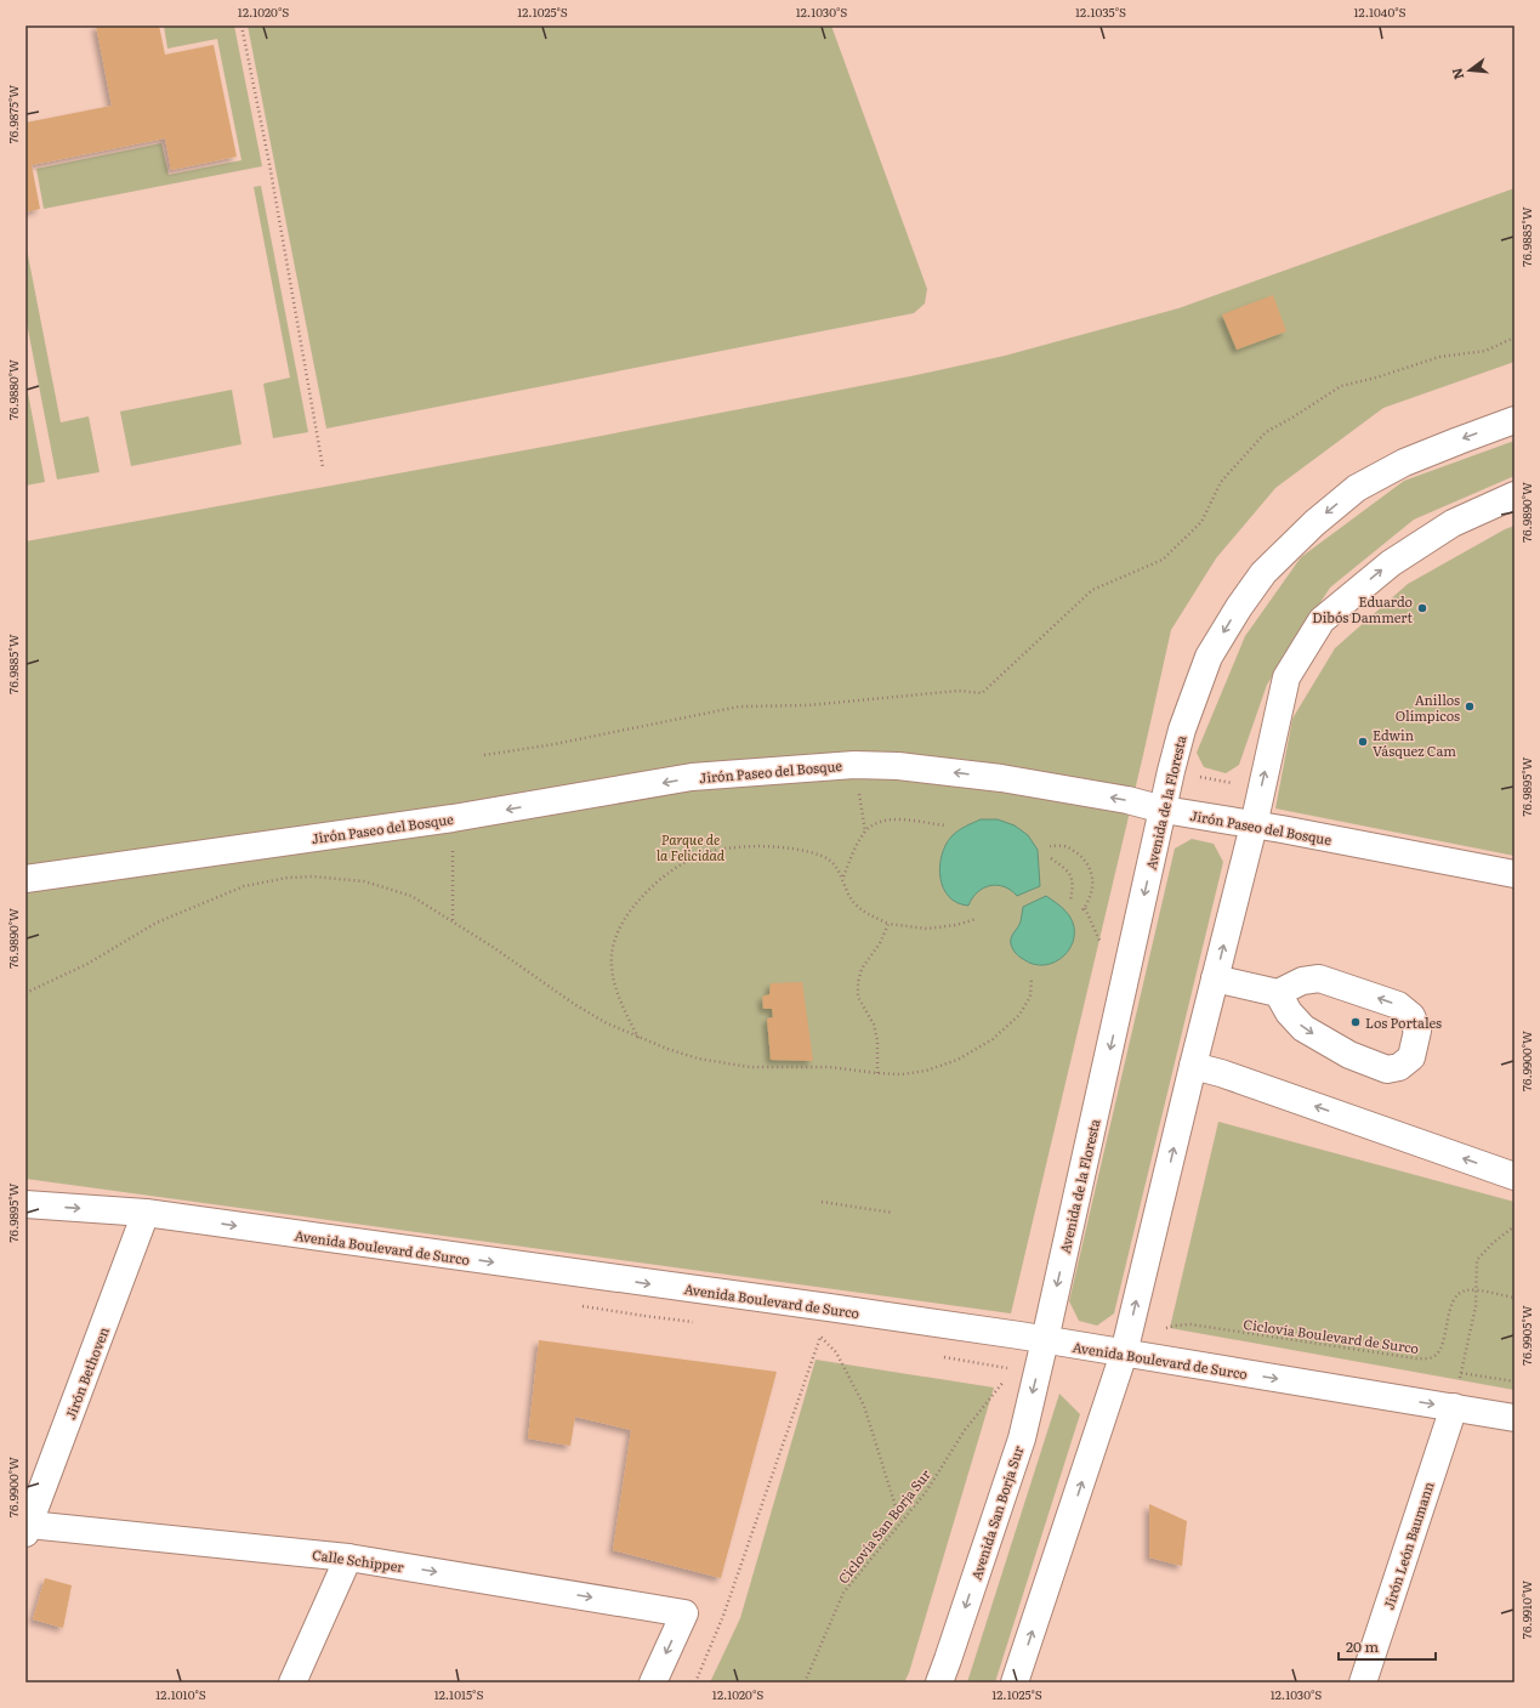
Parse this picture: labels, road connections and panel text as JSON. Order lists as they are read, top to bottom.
{
  "streets": {
    "street": [
      "Jirón Paseo del Bosque",
      "Avenida de la Floresta",
      "Avenida Boulevard de Surco",
      "Jirón Bethoven",
      "Avenida San Borja Sur",
      "Jirón León Baumann",
      "Calle Schipper"
    ],
    "path": ["Ciclovía Boulevard de Surco", "Ciclovía San Borja Sur"]
  },
  "crossings": [
    ["Jirón Paseo del Bosque", "Avenida de la Floresta"],
    ["Avenida de la Floresta", "Avenida Boulevard de Surco"],
    ["Avenida de la Floresta", "Avenida San Borja Sur"],
    ["Avenida Boulevard de Surco", "Jirón Bethoven"],
    ["Avenida Boulevard de Surco", "Avenida San Borja Sur"],
    ["Avenida Boulevard de Surco", "Jirón León Baumann"],
    ["Jirón Bethoven", "Calle Schipper"]
  ],
  "one_way": ["Jirón Paseo del Bosque", "Avenida Boulevard de Surco"],
  "parks": ["Parque de la Felicidad"],
  "places": [
    "Eduardo Dibós Dammert",
    "Anillos Olímpicos",
    "Edwin Vásquez Cam",
    "Los Portales"
  ],
  "scale_bar": "20 m",
  "north": "left",
  "coordinates": [
    "12.1020°S",
    "12.1025°S",
    "12.1030°S",
    "12.1035°S",
    "12.1040°S",
    "76.9875°W",
    "76.9885°W",
    "76.9880°W",
    "76.9890°W",
    "76.9895°W",
    "76.9900°W",
    "76.9905°W",
    "76.9910°W",
    "12.1010°S",
    "12.1015°S"
  ]
}
